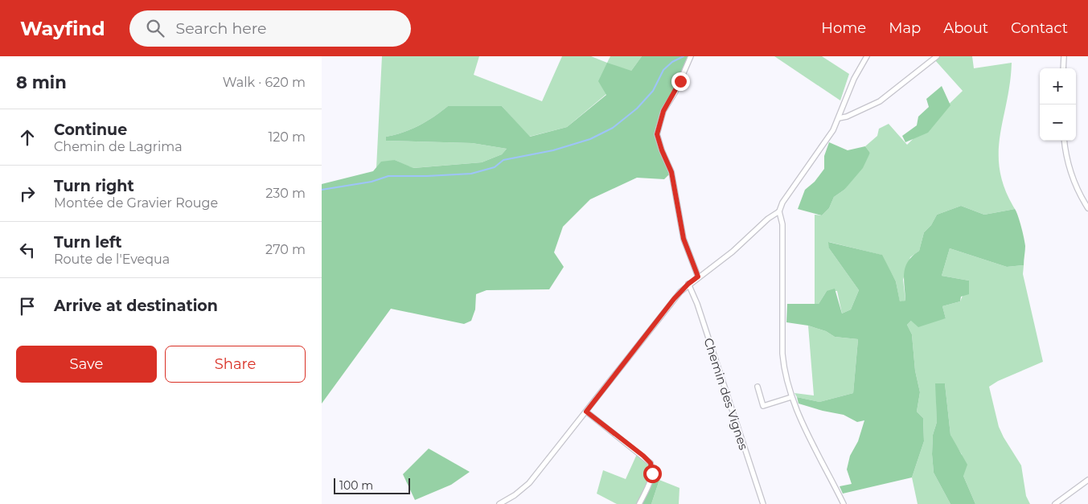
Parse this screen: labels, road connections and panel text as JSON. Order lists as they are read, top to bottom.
{
  "streets": {
    "street": ["Chemin des Vignes"]
  },
  "scale_bar": "100 m",
  "page": {
    "header": "Wayfind",
    "search": "Search here",
    "nav": [
      "Home",
      "Map",
      "About",
      "Contact"
    ],
    "heading": ["8 min", "Walk · 620 m"],
    "map_buttons": ["+", "−"],
    "list": [
      ["Continue", "Chemin de Lagrima", "120 m"],
      ["Turn right", "Montée de Gravier Rouge", "230 m"],
      ["Turn left", "Route de l'Evequa", "270 m"],
      "Arrive at destination"
    ],
    "buttons": ["Save", "Share"],
    "scale": "100 m"
  }
}
